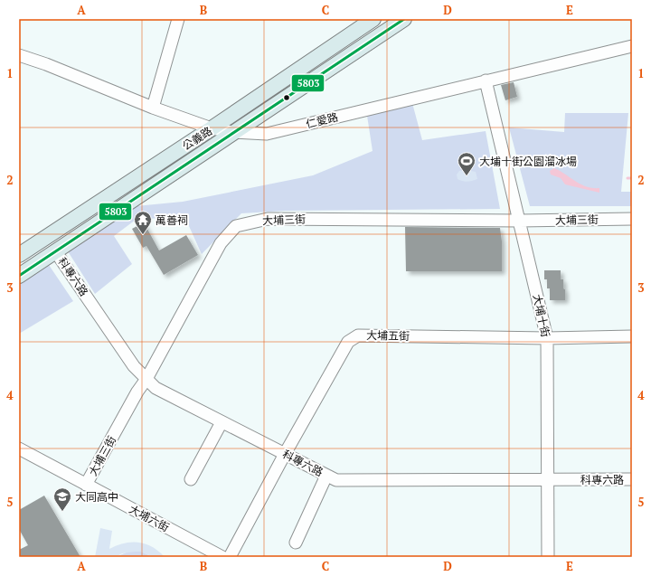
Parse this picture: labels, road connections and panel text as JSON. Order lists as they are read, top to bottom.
{
  "streets": {
    "main road": ["公義路"],
    "street": [
      "仁愛路",
      "大埔三街",
      "科專六路",
      "大埔十街",
      "大埔五街",
      "大埔六街"
    ]
  },
  "crossings": [
    ["仁愛路", "公義路"],
    ["仁愛路", "大埔十街"],
    ["公義路", "科專六路"],
    ["大埔三街", "科專六路"],
    ["大埔三街", "大埔十街"],
    ["大埔三街", "大埔六街"],
    ["科專六路", "大埔十街"],
    ["科專六路", "大埔五街"],
    ["大埔十街", "大埔五街"]
  ],
  "places": {
    "sports": ["大埔十街公園溜冰場"],
    "temple": ["萬善祠"],
    "school or university": ["大同高中"]
  },
  "lines": ["transit line 5803"],
  "grid": {
    "columns": [
      "A",
      "B",
      "C",
      "D",
      "E"
    ],
    "rows": [
      "1",
      "2",
      "3",
      "4",
      "5"
    ]
  }
}
